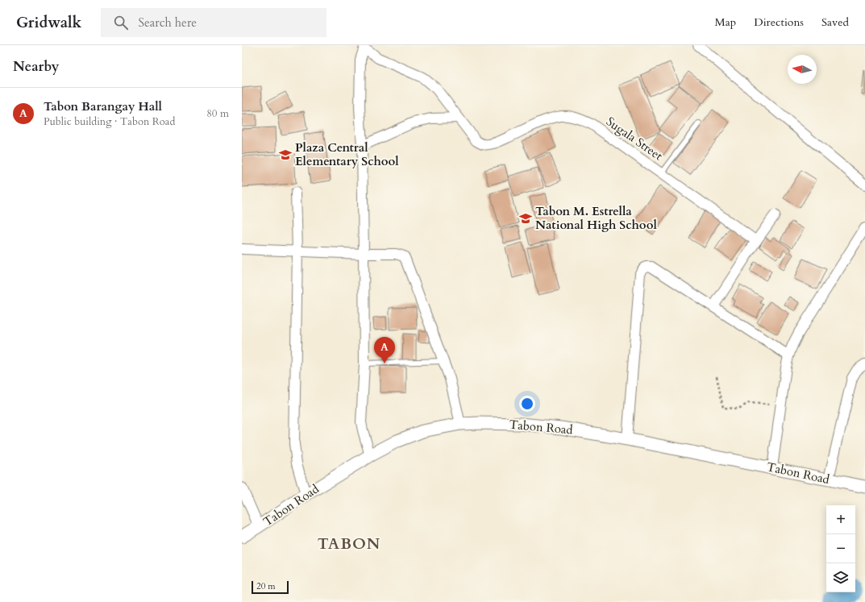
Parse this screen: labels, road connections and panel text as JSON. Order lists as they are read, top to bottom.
{
  "streets": {
    "street": ["Sugala Street", "Tabon Road"]
  },
  "districts": ["TABON"],
  "places": {
    "school or university": ["Plaza Central Elementary School", "Tabon M. Estrella National High School"]
  },
  "scale_bar": "20 m",
  "north": "left",
  "page": {
    "header": "Gridwalk",
    "search": "Search here",
    "nav": ["Map", "Directions", "Saved"],
    "heading": "Nearby",
    "list": [
      {
        "mark": "A",
        "name": "Tabon Barangay Hall",
        "note": "Public building · Tabon Road",
        "value": "80 m"
      }
    ],
    "pins": "A",
    "map_buttons": ["+", "−"],
    "scale": "20 m"
  }
}
